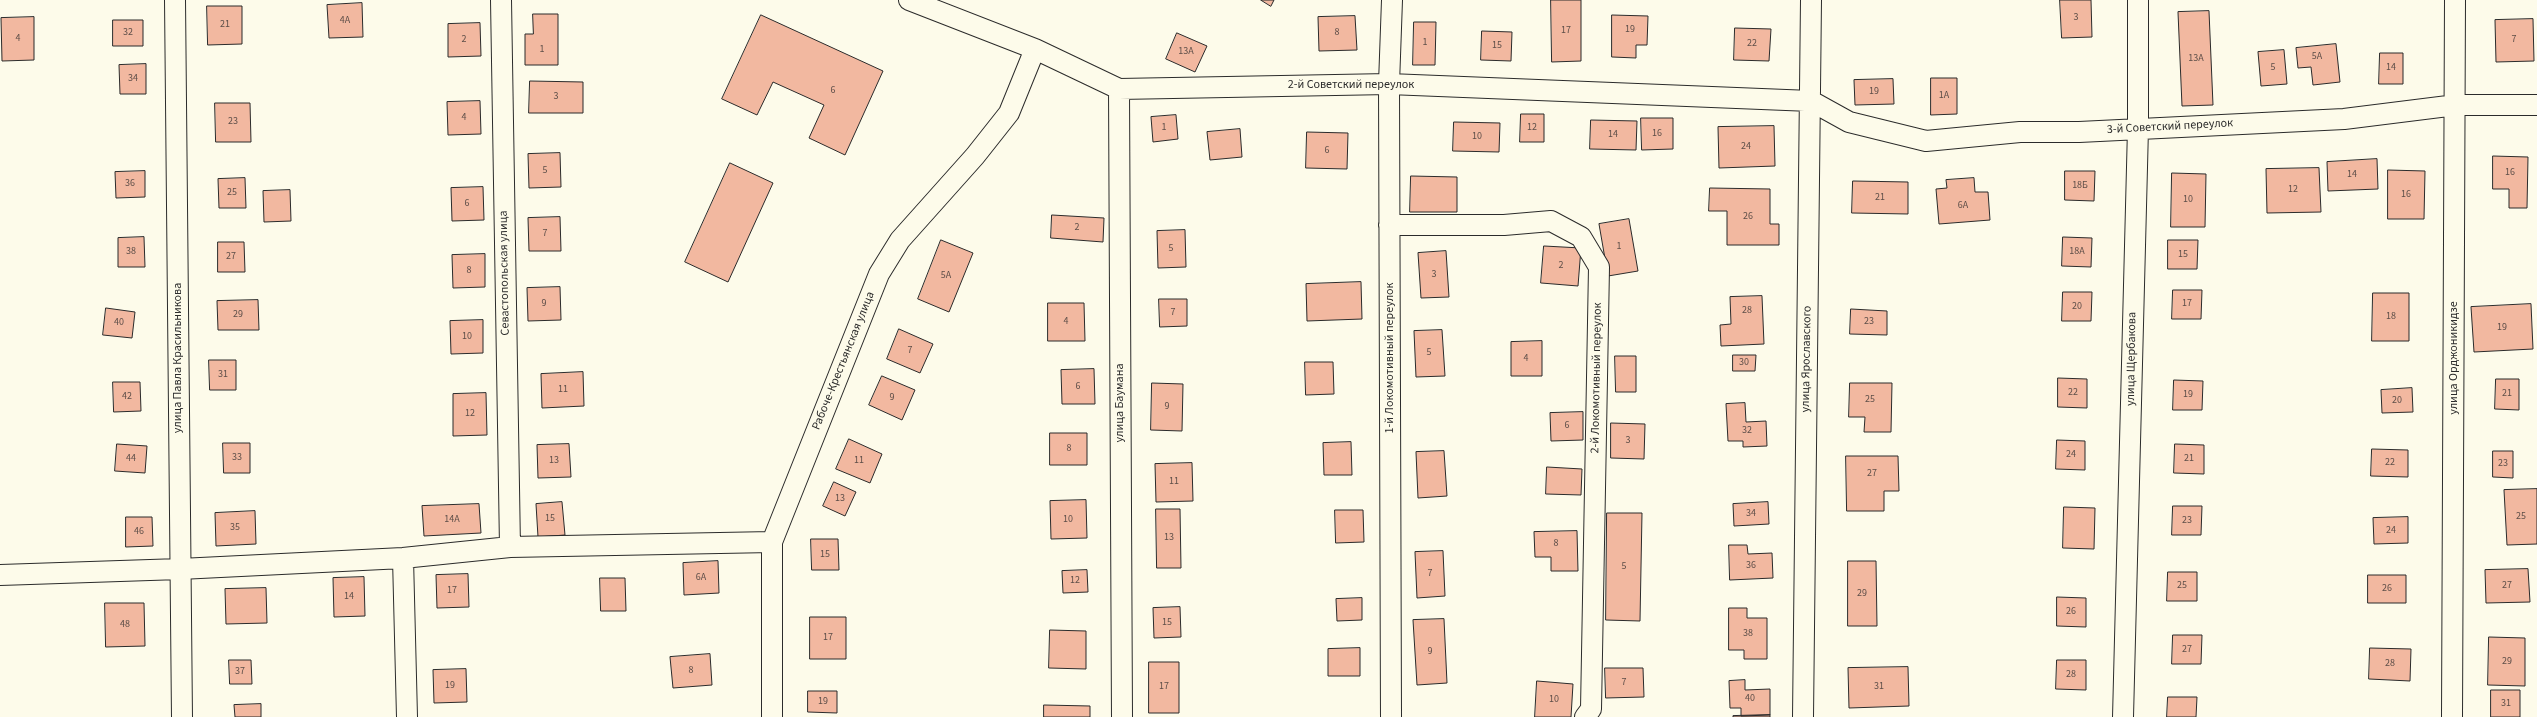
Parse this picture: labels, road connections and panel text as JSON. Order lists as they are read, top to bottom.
{
  "streets": {
    "street": [
      "2-й Советский переулок",
      "3-й Советский переулок",
      "Севастопольская улица",
      "улица Павла Красильникова",
      "1-й Локомотивный переулок",
      "улица Орджоникидзе",
      "улица Ярославского",
      "улица Щербакова",
      "Рабоче-Крестьянская улица",
      "2-й Локомотивный переулок",
      "улица Баумана"
    ]
  },
  "crossings": [
    ["2-й Советский переулок", "3-й Советский переулок"],
    ["2-й Советский переулок", "1-й Локомотивный переулок"],
    ["2-й Советский переулок", "улица Ярославского"],
    ["2-й Советский переулок", "Рабоче-Крестьянская улица"],
    ["2-й Советский переулок", "улица Баумана"],
    ["3-й Советский переулок", "улица Орджоникидзе"],
    ["3-й Советский переулок", "улица Ярославского"],
    ["3-й Советский переулок", "улица Щербакова"],
    ["1-й Локомотивный переулок", "2-й Локомотивный переулок"]
  ],
  "house_numbers": [
    "3",
    "4А",
    "21",
    "19",
    "17",
    "32",
    "8",
    "4",
    "2",
    "7",
    "1",
    "22",
    "15",
    "1",
    "13А",
    "5А",
    "13А",
    "5",
    "14",
    "34",
    "6",
    "19",
    "1А",
    "3",
    "4",
    "23",
    "1",
    "12",
    "16",
    "14",
    "10",
    "24",
    "6",
    "5",
    "16",
    "14",
    "36",
    "18Б",
    "12",
    "25",
    "16",
    "21",
    "10",
    "6",
    "6А",
    "26",
    "2",
    "7",
    "1",
    "5",
    "38",
    "18А",
    "15",
    "27",
    "2",
    "8",
    "3",
    "5А",
    "9",
    "17",
    "20",
    "28",
    "7",
    "29",
    "18",
    "4",
    "23",
    "40",
    "19",
    "10",
    "7",
    "5",
    "4",
    "30",
    "31",
    "6",
    "11",
    "22",
    "21",
    "19",
    "42",
    "9",
    "25",
    "20",
    "9",
    "12",
    "6",
    "32",
    "3",
    "8",
    "24",
    "33",
    "44",
    "21",
    "13",
    "11",
    "22",
    "23",
    "27",
    "11",
    "13",
    "34",
    "25",
    "15",
    "14А",
    "10",
    "23",
    "35",
    "24",
    "46",
    "13",
    "8",
    "15",
    "36",
    "5",
    "7",
    "6А",
    "12",
    "25",
    "27",
    "26",
    "17",
    "29",
    "14",
    "26",
    "15",
    "48",
    "38",
    "17",
    "27",
    "9",
    "29",
    "28",
    "8",
    "37",
    "28",
    "7",
    "19",
    "17",
    "31",
    "40",
    "10",
    "19",
    "31"
  ]
}
